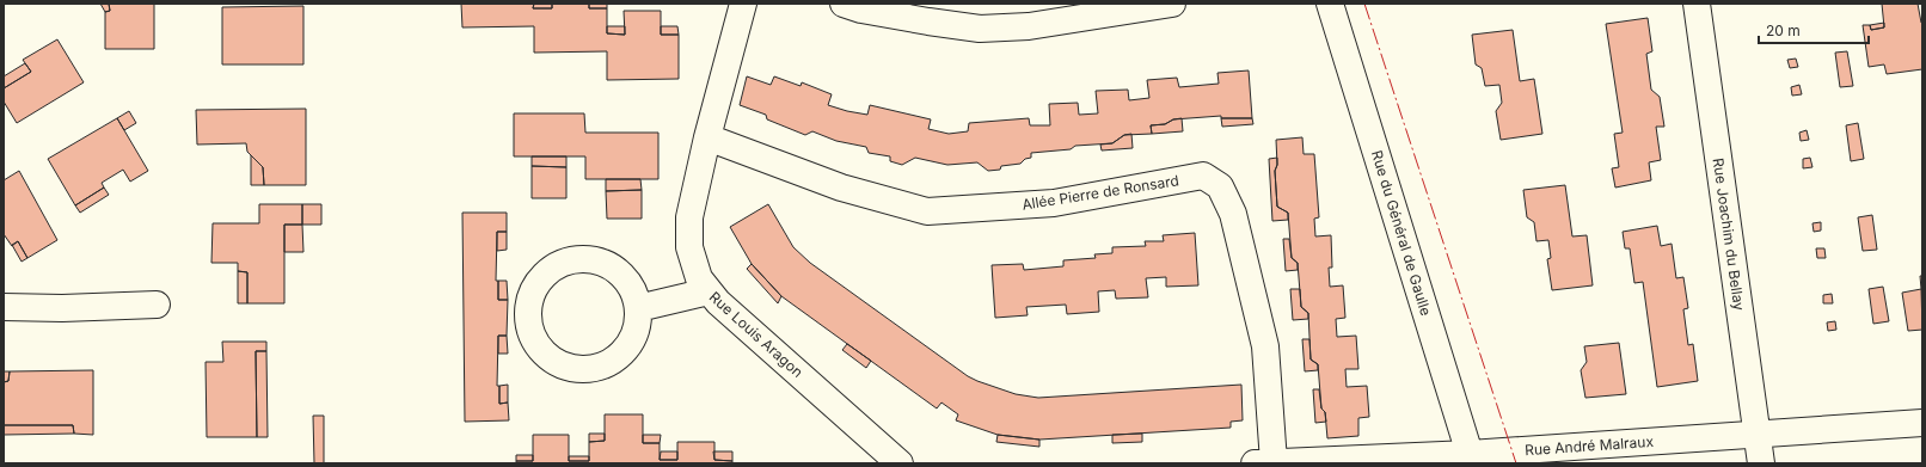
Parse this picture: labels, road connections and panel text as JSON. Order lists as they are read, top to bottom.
{
  "streets": {
    "street": [
      "Allée Pierre de Ronsard",
      "Rue du Général de Gaulle",
      "Rue Joachim du Bellay",
      "Rue Louis Aragon",
      "Rue André Malraux"
    ]
  },
  "crossings": [
    ["Allée Pierre de Ronsard", "Rue Louis Aragon"],
    ["Allée Pierre de Ronsard", "Rue André Malraux"],
    ["Rue du Général de Gaulle", "Rue André Malraux"],
    ["Rue Joachim du Bellay", "Rue André Malraux"]
  ],
  "scale_bar": "20 m"
}
